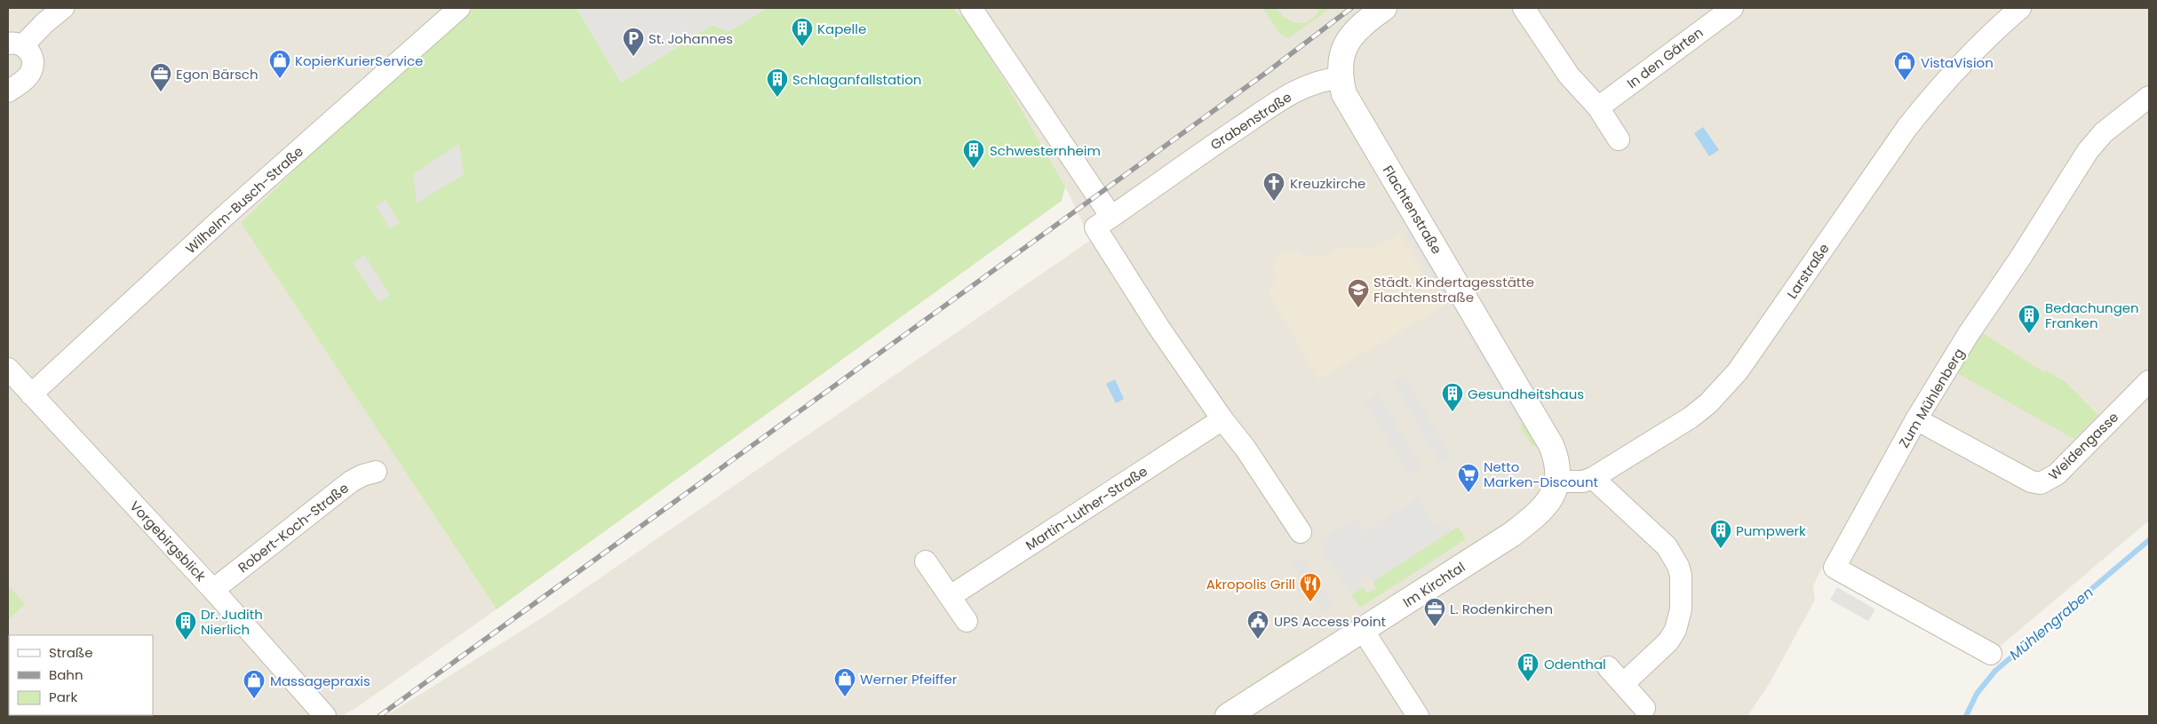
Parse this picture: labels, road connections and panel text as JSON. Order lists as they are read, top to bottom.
{
  "streets": {
    "street": [
      "In den Gärten",
      "Grabenstraße",
      "Wilhelm-Busch-Straße",
      "Flachtenstraße",
      "Larstraße",
      "Zum Mühlenberg",
      "Weidengasse",
      "Martin-Luther-Straße",
      "Robert-Koch-Straße",
      "Vorgebirgsblick",
      "Im Kirchtal"
    ]
  },
  "crossings": [
    ["Grabenstraße", "Flachtenstraße"],
    ["Wilhelm-Busch-Straße", "Vorgebirgsblick"],
    ["Flachtenstraße", "Larstraße"],
    ["Flachtenstraße", "Im Kirchtal"],
    ["Larstraße", "Im Kirchtal"],
    ["Zum Mühlenberg", "Weidengasse"],
    ["Robert-Koch-Straße", "Vorgebirgsblick"]
  ],
  "water": ["Mühlengraben"],
  "places": {
    "building": [
      "Kapelle",
      "Schlaganfallstation",
      "Schwesternheim",
      "Bedachungen Franken",
      "Gesundheitshaus",
      "Pumpwerk",
      "Dr. Judith Nierlich",
      "Odenthal"
    ],
    "parking": ["St. Johannes"],
    "shop": [
      "KopierKurierService",
      "VistaVision",
      "Werner Pfeiffer",
      "Massagepraxis"
    ],
    "office": ["Egon Bärsch", "L. Rodenkirchen"],
    "church": ["Kreuzkirche"],
    "school or university": ["Städt. Kindertagesstätte Flachtenstraße"],
    "supermarket": ["Netto Marken-Discount"],
    "restaurant": ["Akropolis Grill"],
    "public building": ["UPS Access Point"]
  },
  "legend": ["Straße", "Bahn", "Park"]
}
